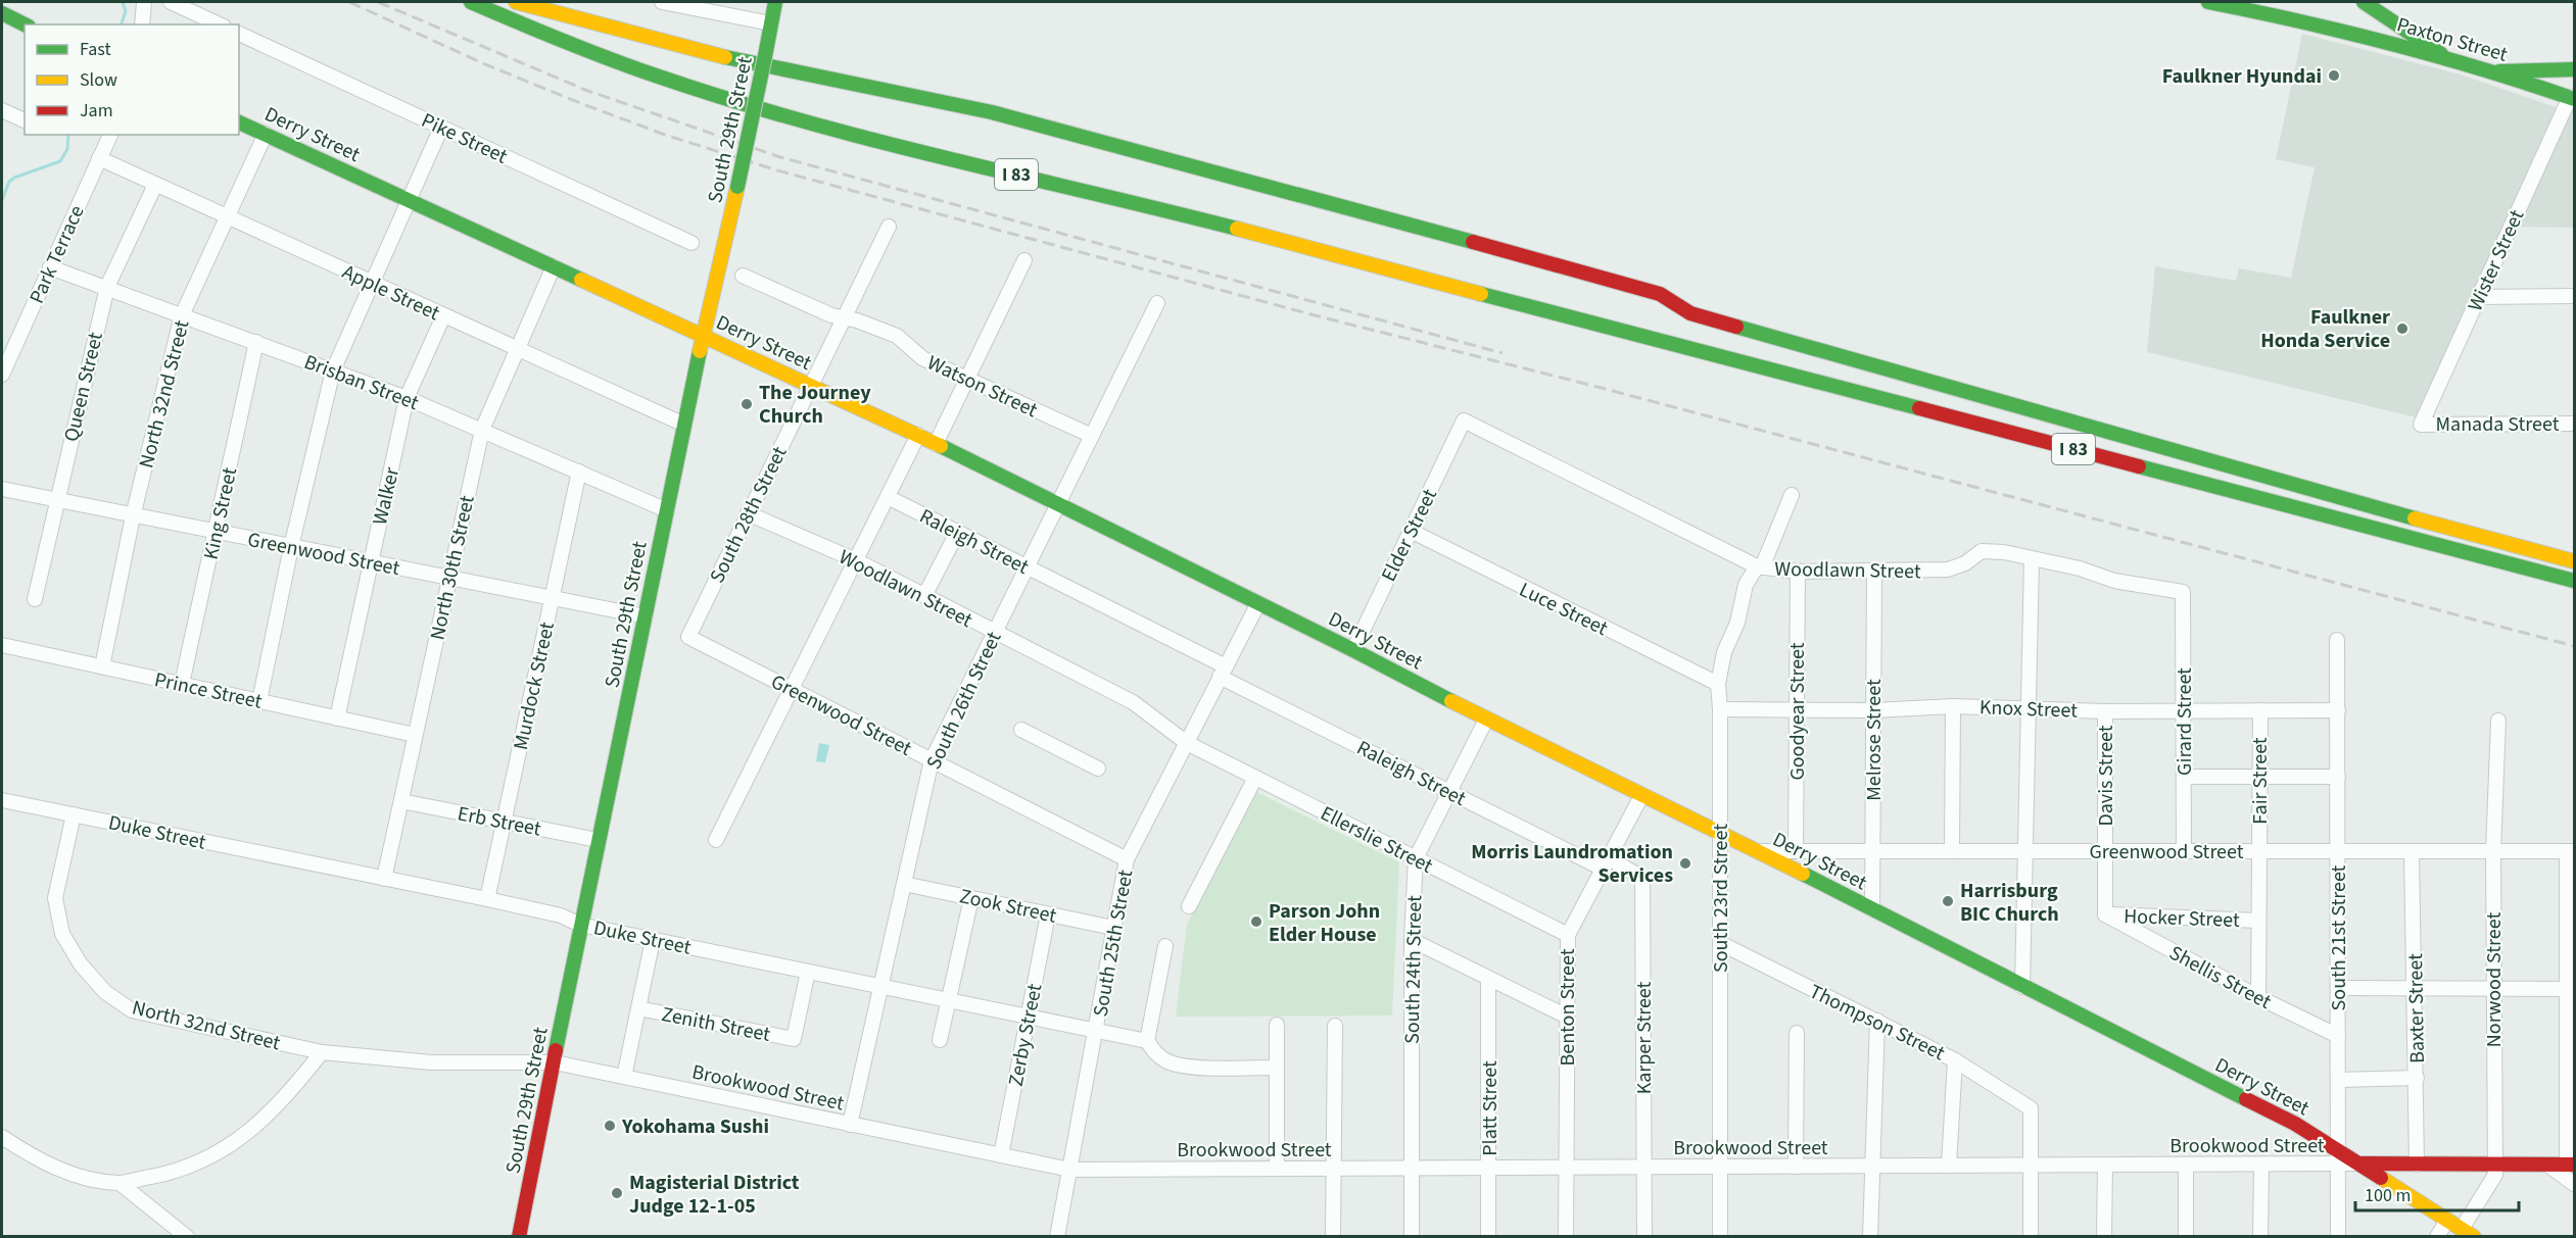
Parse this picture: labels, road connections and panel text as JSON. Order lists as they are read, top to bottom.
{
  "streets": {
    "main road": [
      "Paxton Street",
      "South 29th Street",
      "Derry Street",
      "I 83"
    ],
    "street": [
      "Pike Street",
      "Park Terrace",
      "Wister Street",
      "Apple Street",
      "Brisban Street",
      "Watson Street",
      "Queen Street",
      "North 32nd Street",
      "Manada Street",
      "Walker",
      "King Street",
      "South 28th Street",
      "Elder Street",
      "Raleigh Street",
      "Greenwood Street",
      "North 30th Street",
      "Woodlawn Street",
      "Luce Street",
      "Murdock Street",
      "Prince Street",
      "South 26th Street",
      "Knox Street",
      "Goodyear Street",
      "Girard Street",
      "Melrose Street",
      "Davis Street",
      "Fair Street",
      "Erb Street",
      "Duke Street",
      "Ellerslie Street",
      "South 23rd Street",
      "Zook Street",
      "Hocker Street",
      "South 21st Street",
      "South 25th Street",
      "South 24th Street",
      "Shellis Street",
      "Norwood Street",
      "Benton Street",
      "Baxter Street",
      "Thompson Street",
      "Zenith Street",
      "Zerby Street",
      "Karper Street",
      "Brookwood Street",
      "Platt Street"
    ]
  },
  "crossings": [
    ["Paxton Street", "Wister Street"],
    ["South 29th Street", "Derry Street"],
    ["South 29th Street", "Apple Street"],
    ["South 29th Street", "Brisban Street"],
    ["South 29th Street", "Greenwood Street"],
    ["South 29th Street", "Erb Street"],
    ["South 29th Street", "Duke Street"],
    ["South 29th Street", "Brookwood Street"],
    ["Derry Street", "North 32nd Street"],
    ["Derry Street", "South 28th Street"],
    ["Derry Street", "Elder Street"],
    ["Derry Street", "Greenwood Street"],
    ["Derry Street", "North 30th Street"],
    ["Derry Street", "South 26th Street"],
    ["Derry Street", "Melrose Street"],
    ["Derry Street", "South 23rd Street"],
    ["Derry Street", "South 21st Street"],
    ["Derry Street", "South 25th Street"],
    ["Derry Street", "South 24th Street"],
    ["Derry Street", "Norwood Street"],
    ["Derry Street", "Benton Street"],
    ["Derry Street", "Brookwood Street"],
    ["Park Terrace", "Apple Street"],
    ["Park Terrace", "Brisban Street"],
    ["Wister Street", "Manada Street"],
    ["Apple Street", "Queen Street"],
    ["Apple Street", "North 32nd Street"],
    ["Apple Street", "Walker"],
    ["Apple Street", "North 30th Street"],
    ["Brisban Street", "Queen Street"],
    ["Brisban Street", "North 32nd Street"],
    ["Brisban Street", "Walker"],
    ["Brisban Street", "King Street"],
    ["Brisban Street", "North 30th Street"],
    ["Brisban Street", "Murdock Street"],
    ["Watson Street", "South 28th Street"],
    ["Watson Street", "South 26th Street"],
    ["Queen Street", "Greenwood Street"],
    ["North 32nd Street", "Greenwood Street"],
    ["North 32nd Street", "Prince Street"],
    ["North 32nd Street", "Duke Street"],
    ["North 32nd Street", "Brookwood Street"],
    ["Walker", "Greenwood Street"],
    ["Walker", "Prince Street"],
    ["King Street", "Greenwood Street"],
    ["King Street", "Prince Street"],
    ["South 28th Street", "Greenwood Street"],
    ["South 28th Street", "Woodlawn Street"],
    ["Elder Street", "Woodlawn Street"],
    ["Elder Street", "Luce Street"],
    ["Raleigh Street", "South 26th Street"],
    ["Raleigh Street", "South 25th Street"],
    ["Raleigh Street", "South 24th Street"],
    ["Raleigh Street", "Benton Street"],
    ["Raleigh Street", "Karper Street"],
    ["Greenwood Street", "North 30th Street"],
    ["Greenwood Street", "Murdock Street"],
    ["Greenwood Street", "South 26th Street"],
    ["Greenwood Street", "Goodyear Street"],
    ["Greenwood Street", "Girard Street"],
    ["Greenwood Street", "Melrose Street"],
    ["Greenwood Street", "Davis Street"],
    ["Greenwood Street", "Fair Street"],
    ["Greenwood Street", "South 21st Street"],
    ["Greenwood Street", "South 25th Street"],
    ["Greenwood Street", "Norwood Street"],
    ["Greenwood Street", "Baxter Street"],
    ["North 30th Street", "Prince Street"],
    ["North 30th Street", "Erb Street"],
    ["North 30th Street", "Duke Street"],
    ["Woodlawn Street", "South 26th Street"],
    ["Woodlawn Street", "Goodyear Street"],
    ["Woodlawn Street", "Girard Street"],
    ["Woodlawn Street", "Melrose Street"],
    ["Woodlawn Street", "Ellerslie Street"],
    ["Woodlawn Street", "South 23rd Street"],
    ["Woodlawn Street", "South 25th Street"],
    ["Luce Street", "South 23rd Street"],
    ["Murdock Street", "Erb Street"],
    ["Murdock Street", "Duke Street"],
    ["South 26th Street", "Duke Street"],
    ["South 26th Street", "Zook Street"],
    ["South 26th Street", "Brookwood Street"],
    ["Knox Street", "Goodyear Street"],
    ["Knox Street", "Girard Street"],
    ["Knox Street", "Melrose Street"],
    ["Knox Street", "Davis Street"],
    ["Knox Street", "Fair Street"],
    ["Knox Street", "South 23rd Street"],
    ["Knox Street", "South 21st Street"],
    ["Davis Street", "Hocker Street"],
    ["Davis Street", "Shellis Street"],
    ["Fair Street", "Hocker Street"],
    ["Fair Street", "Shellis Street"],
    ["Duke Street", "South 25th Street"],
    ["Duke Street", "Zenith Street"],
    ["Duke Street", "Zerby Street"],
    ["Ellerslie Street", "South 25th Street"],
    ["Ellerslie Street", "South 24th Street"],
    ["Ellerslie Street", "Benton Street"],
    ["South 23rd Street", "Thompson Street"],
    ["South 23rd Street", "Brookwood Street"],
    ["Zook Street", "South 25th Street"],
    ["Zook Street", "Zerby Street"],
    ["Hocker Street", "Shellis Street"],
    ["South 21st Street", "Shellis Street"],
    ["South 21st Street", "Brookwood Street"],
    ["South 25th Street", "Brookwood Street"],
    ["South 24th Street", "Brookwood Street"],
    ["Benton Street", "Karper Street"],
    ["Benton Street", "Brookwood Street"],
    ["Thompson Street", "Brookwood Street"],
    ["Zerby Street", "Brookwood Street"],
    ["Karper Street", "Brookwood Street"],
    ["Brookwood Street", "Platt Street"]
  ],
  "places": [
    "Faulkner Hyundai",
    "Faulkner Honda Service",
    "The Journey Church",
    "Morris Laundromation Services",
    "Harrisburg BIC Church",
    "Parson John Elder House",
    "Yokohama Sushi",
    "Magisterial District Judge 12-1-05"
  ],
  "legend": ["Fast", "Slow", "Jam"],
  "scale_bar": "100 m"
}
